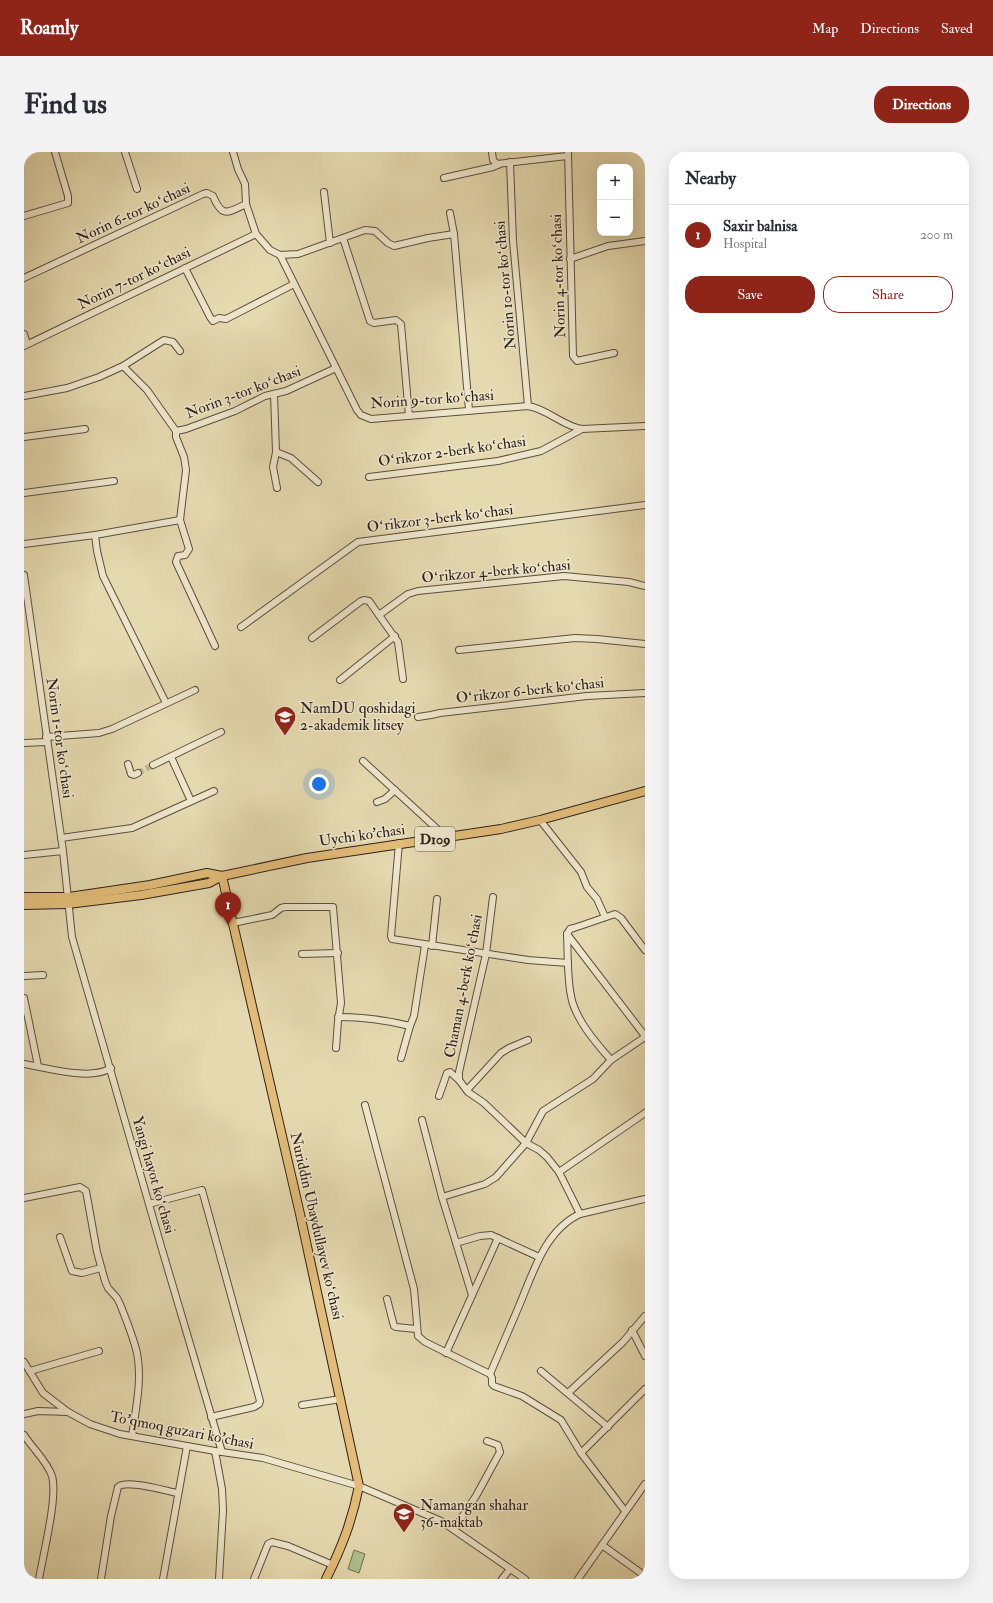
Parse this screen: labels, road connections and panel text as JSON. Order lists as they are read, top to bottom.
{
  "streets": {
    "main road": ["Uychi ko'chasi", "D109", "Nuriddin Ubaydullayev koʻchasi"],
    "street": [
      "Norin 6-tor koʻchasi",
      "Norin 4-tor koʻchasi",
      "Norin 7-tor koʻchasi",
      "Norin 10-tor koʻchasi",
      "Norin 3-tor koʻchasi",
      "Norin 9-tor koʻchasi",
      "Oʻrikzor 2-berk koʻchasi",
      "Oʻrikzor 3-berk koʻchasi",
      "Oʻrikzor 4-berk koʻchasi",
      "Oʻrikzor 6-berk koʻchasi",
      "Norin 1-tor koʻchasi",
      "Chaman 4-berk koʻchasi",
      "Yangi hayot koʻchasi",
      "To'qmoq guzari ko'chasi"
    ]
  },
  "crossings": [
    ["Norin 10-tor koʻchasi", "Norin 9-tor koʻchasi"],
    ["Norin 3-tor koʻchasi", "Norin 9-tor koʻchasi"],
    ["Norin 9-tor koʻchasi", "Oʻrikzor 2-berk koʻchasi"],
    ["Norin 1-tor koʻchasi", "Uychi ko'chasi"],
    ["Norin 1-tor koʻchasi", "Yangi hayot koʻchasi"],
    ["Uychi ko'chasi", "Yangi hayot koʻchasi"],
    ["Uychi ko'chasi", "Nuriddin Ubaydullayev koʻchasi"],
    ["Yangi hayot koʻchasi", "To'qmoq guzari ko'chasi"],
    ["Nuriddin Ubaydullayev koʻchasi", "To'qmoq guzari ko'chasi"]
  ],
  "places": {
    "school or university": ["NamDU qoshidagi 2-akademik litsey", "Namangan shahar 36-maktab"]
  },
  "page": {
    "header": "Roamly",
    "nav": ["Map", "Directions", "Saved"],
    "buttons": [
      "Directions",
      ["Save", "Share"]
    ],
    "title": "Find us",
    "heading": "Nearby",
    "map_buttons": ["+", "−"],
    "list": [
      {
        "mark": "1",
        "name": "Saxir balnisa",
        "note": "Hospital",
        "value": "200 m"
      }
    ],
    "pins": "1"
  }
}
